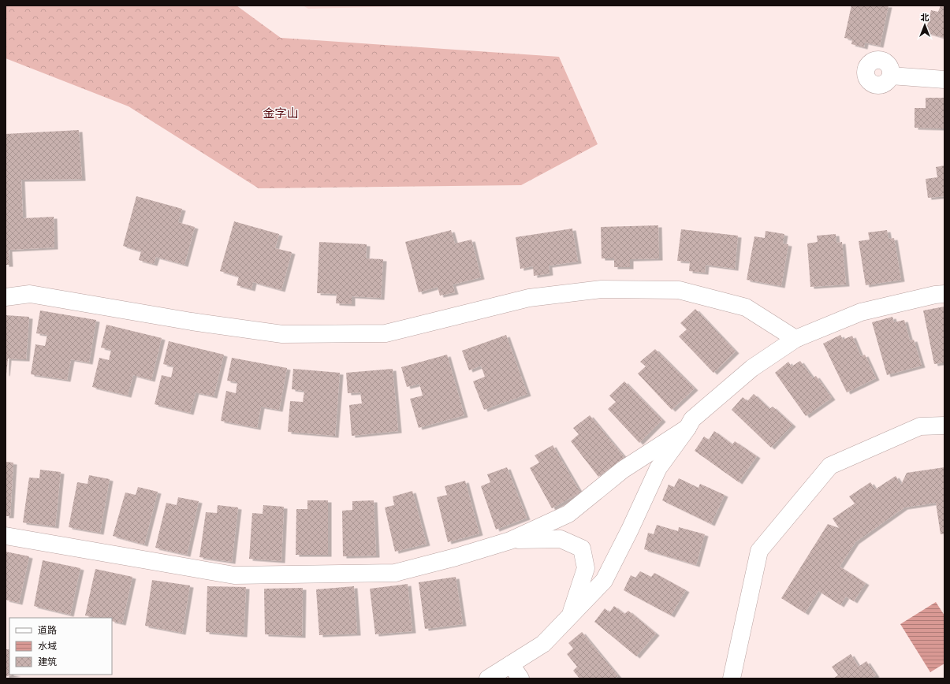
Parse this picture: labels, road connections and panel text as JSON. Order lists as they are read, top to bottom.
{
  "parks": ["金字山"],
  "legend": ["道路", "水域", "建筑"],
  "north": "top"
}
